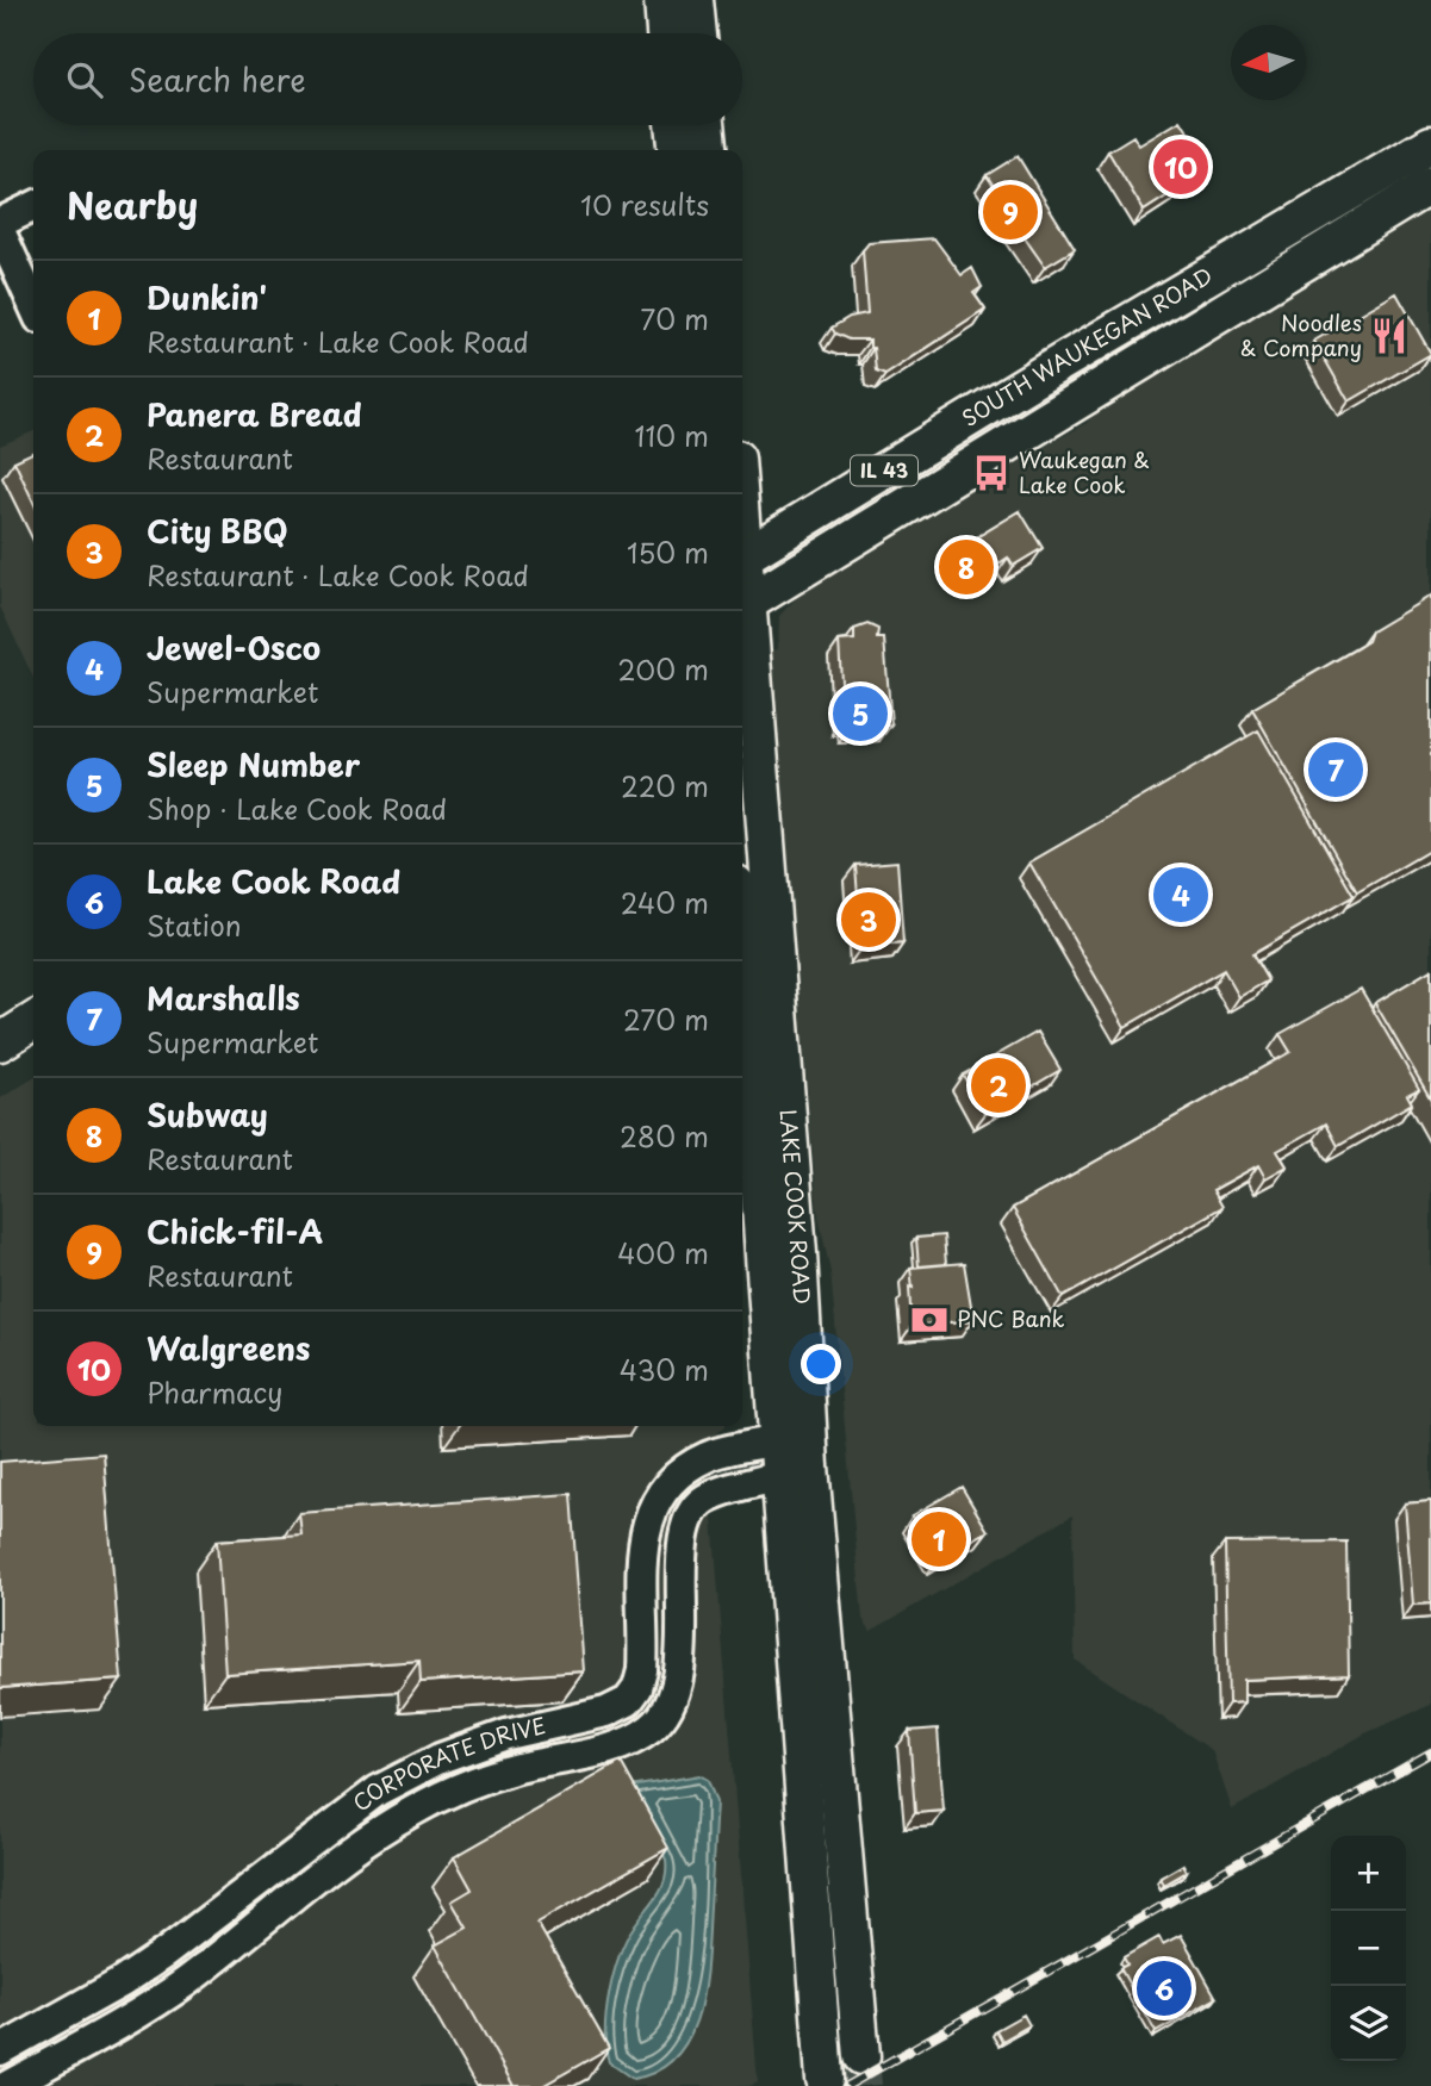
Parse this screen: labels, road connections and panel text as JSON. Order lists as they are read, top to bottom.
{
  "streets": {
    "main road": ["SOUTH WAUKEGAN ROAD", "IL 43", "LAKE COOK ROAD"],
    "street": ["CORPORATE DRIVE"]
  },
  "crossings": [
    ["SOUTH WAUKEGAN ROAD", "LAKE COOK ROAD"],
    ["LAKE COOK ROAD", "CORPORATE DRIVE"]
  ],
  "places": {
    "restaurant": ["Noodles & Company"],
    "bus stop": ["Waukegan & Lake Cook"],
    "bank": ["PNC Bank"]
  },
  "north": "left",
  "page": {
    "search": "Search here",
    "pins": [
      "10",
      "9",
      "8",
      "5",
      "7",
      "4",
      "3",
      "2",
      "1",
      "6"
    ],
    "heading": ["Nearby", "10 results"],
    "list": [
      {
        "mark": "1",
        "name": "Dunkin'",
        "note": "Restaurant · Lake Cook Road",
        "value": "70 m"
      },
      {
        "mark": "2",
        "name": "Panera Bread",
        "note": "Restaurant",
        "value": "110 m"
      },
      {
        "mark": "3",
        "name": "City BBQ",
        "note": "Restaurant · Lake Cook Road",
        "value": "150 m"
      },
      {
        "mark": "4",
        "name": "Jewel-Osco",
        "note": "Supermarket",
        "value": "200 m"
      },
      {
        "mark": "5",
        "name": "Sleep Number",
        "note": "Shop · Lake Cook Road",
        "value": "220 m"
      },
      {
        "mark": "6",
        "name": "Lake Cook Road",
        "note": "Station",
        "value": "240 m"
      },
      {
        "mark": "7",
        "name": "Marshalls",
        "note": "Supermarket",
        "value": "270 m"
      },
      {
        "mark": "8",
        "name": "Subway",
        "note": "Restaurant",
        "value": "280 m"
      },
      {
        "mark": "9",
        "name": "Chick-fil-A",
        "note": "Restaurant",
        "value": "400 m"
      },
      {
        "mark": "10",
        "name": "Walgreens",
        "note": "Pharmacy",
        "value": "430 m"
      }
    ],
    "map_buttons": ["+", "−"]
  }
}
